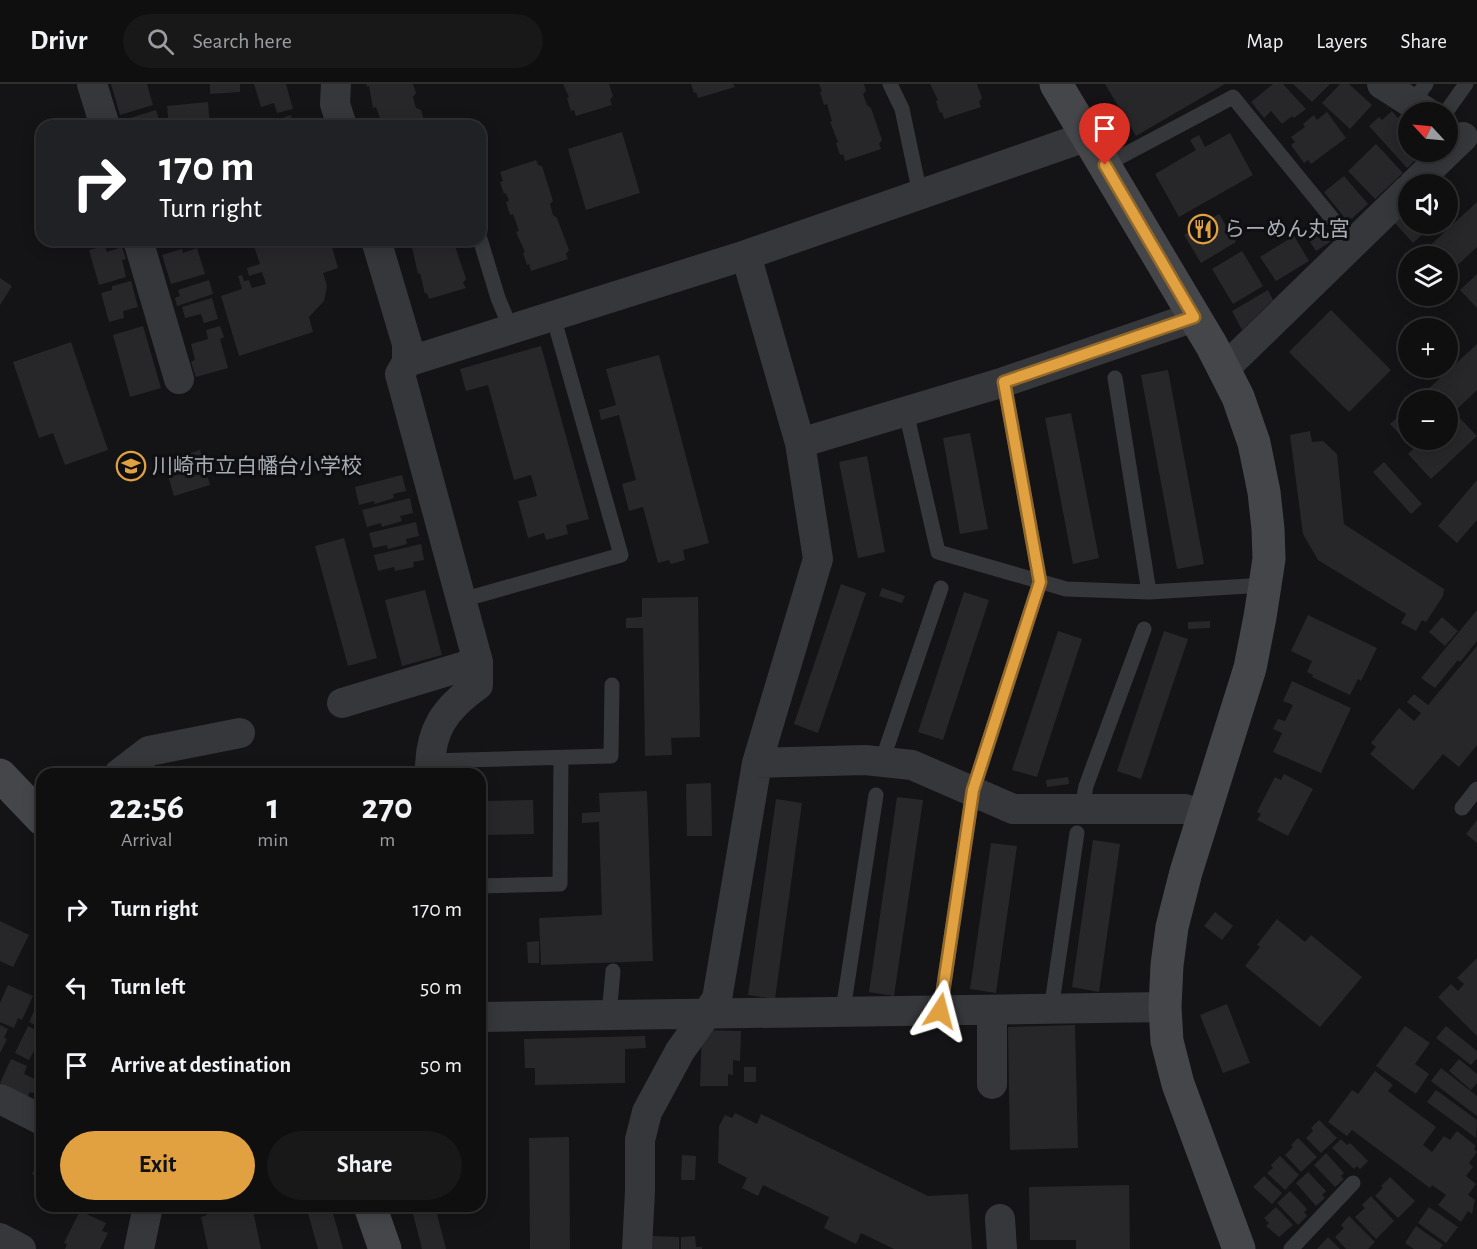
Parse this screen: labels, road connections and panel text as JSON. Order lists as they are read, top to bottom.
{
  "places": {
    "restaurant": ["らーめん丸宮"],
    "school or university": ["川崎市立白幡台小学校"]
  },
  "north": "top left",
  "page": {
    "header": "Drivr",
    "search": "Search here",
    "nav": ["Map", "Layers", "Share"],
    "map_buttons": ["+", "−"],
    "turn": ["170 m", "Turn right"],
    "eta": [
      "22:56",
      "Arrival",
      "1",
      "min",
      "270",
      "m"
    ],
    "list": [
      {
        "name": "Turn right",
        "value": "170 m"
      },
      {
        "name": "Turn left",
        "value": "50 m"
      },
      {
        "name": "Arrive at destination",
        "value": "50 m"
      }
    ],
    "buttons": ["Exit", "Share"]
  }
}
